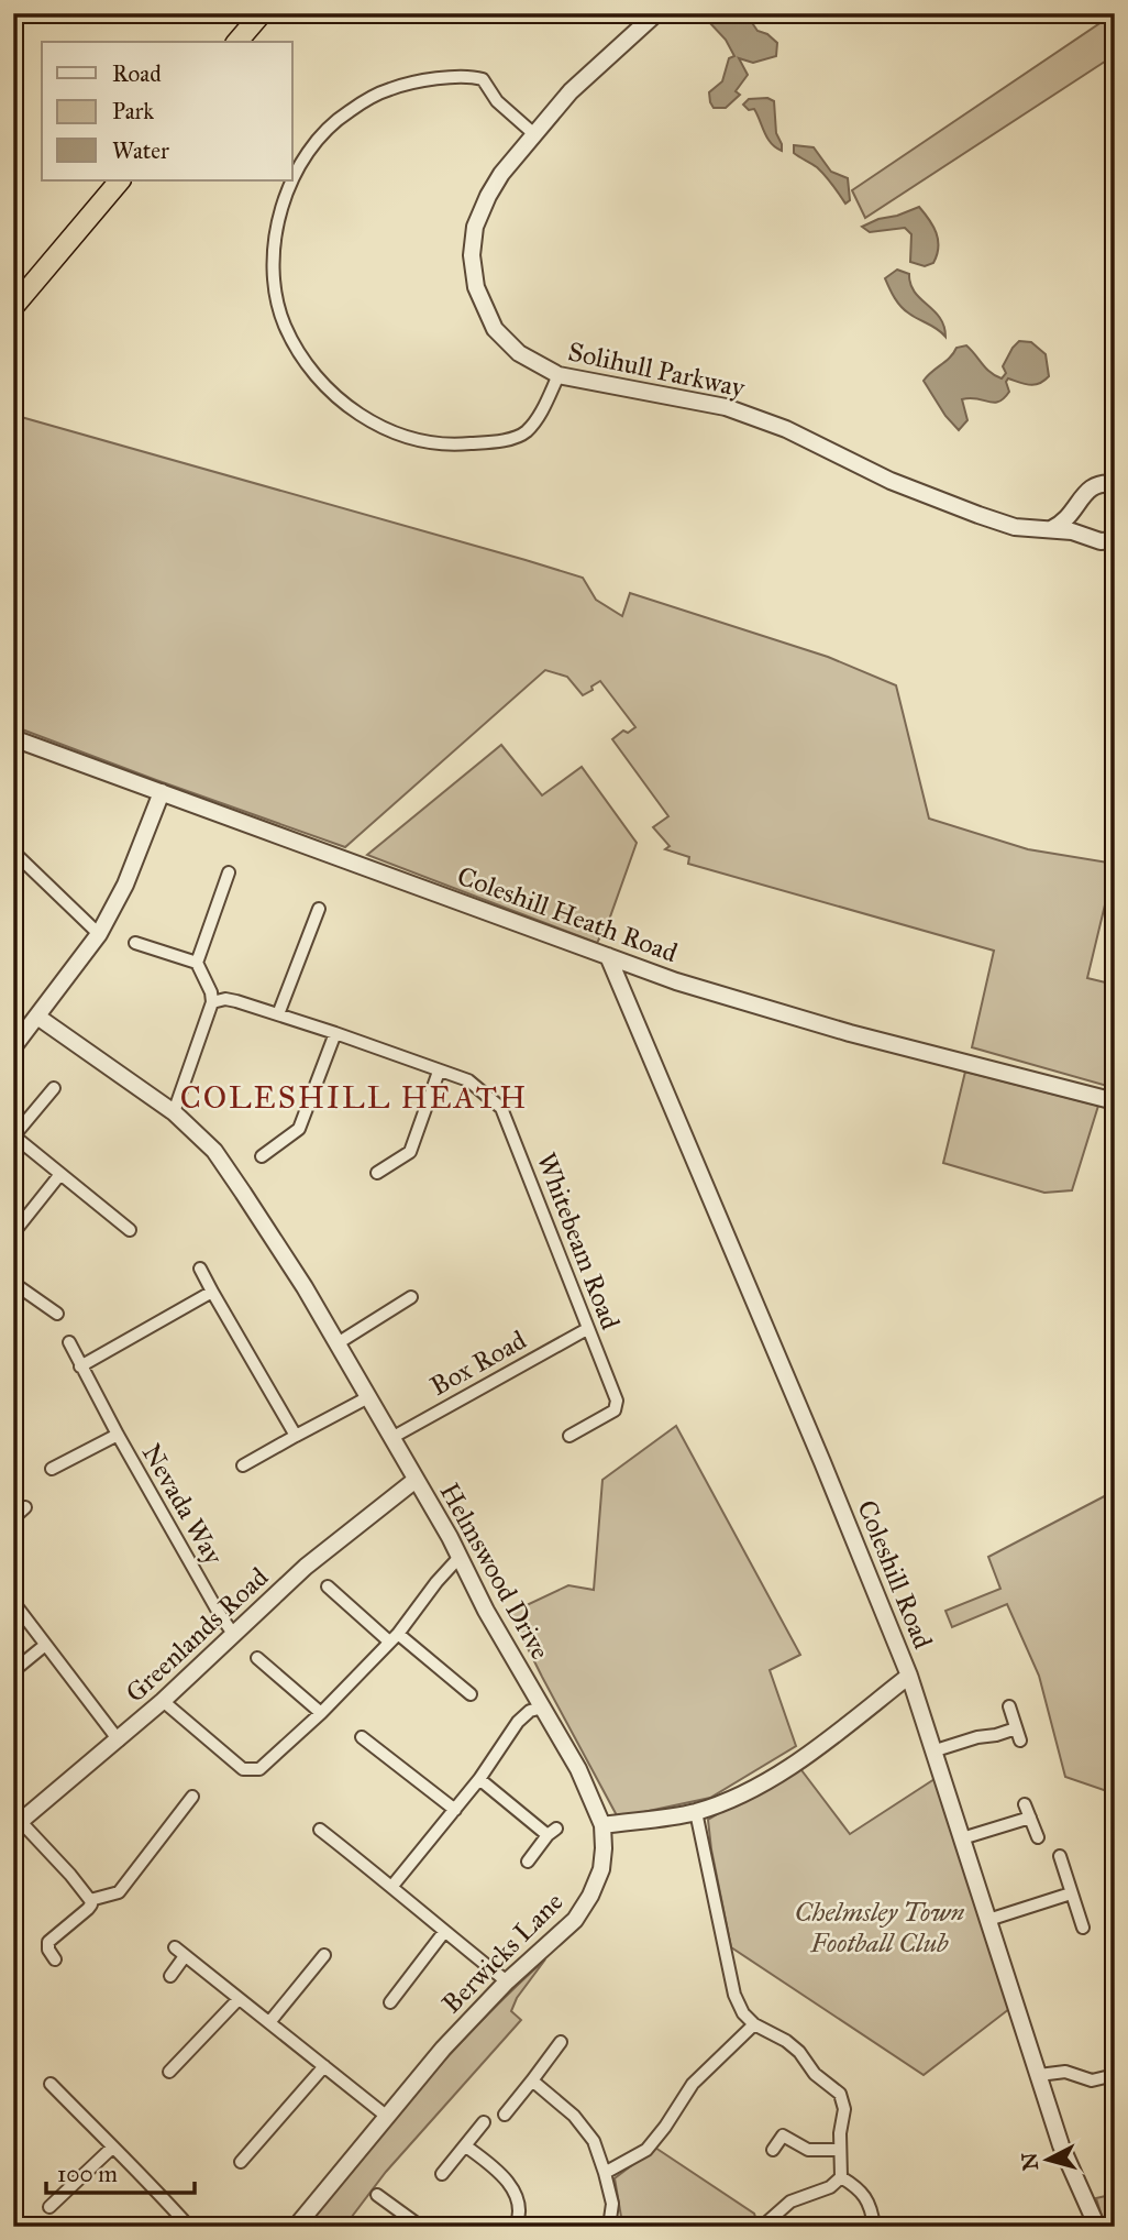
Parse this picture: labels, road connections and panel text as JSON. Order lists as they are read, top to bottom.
{
  "streets": {
    "street": [
      "Solihull Parkway",
      "Coleshill Heath Road",
      "Whitebeam Road",
      "Box Road",
      "Nevada Way",
      "Helmswood Drive",
      "Coleshill Road",
      "Greenlands Road",
      "Berwicks Lane"
    ]
  },
  "crossings": [
    ["Coleshill Heath Road", "Coleshill Road"],
    ["Whitebeam Road", "Box Road"],
    ["Box Road", "Helmswood Drive"],
    ["Nevada Way", "Greenlands Road"],
    ["Helmswood Drive", "Greenlands Road"],
    ["Helmswood Drive", "Berwicks Lane"]
  ],
  "districts": ["COLESHILL HEATH"],
  "parks": ["Chelmsley Town Football Club"],
  "legend": ["Road", "Park", "Water"],
  "scale_bar": "100 m",
  "north": "left"
}
